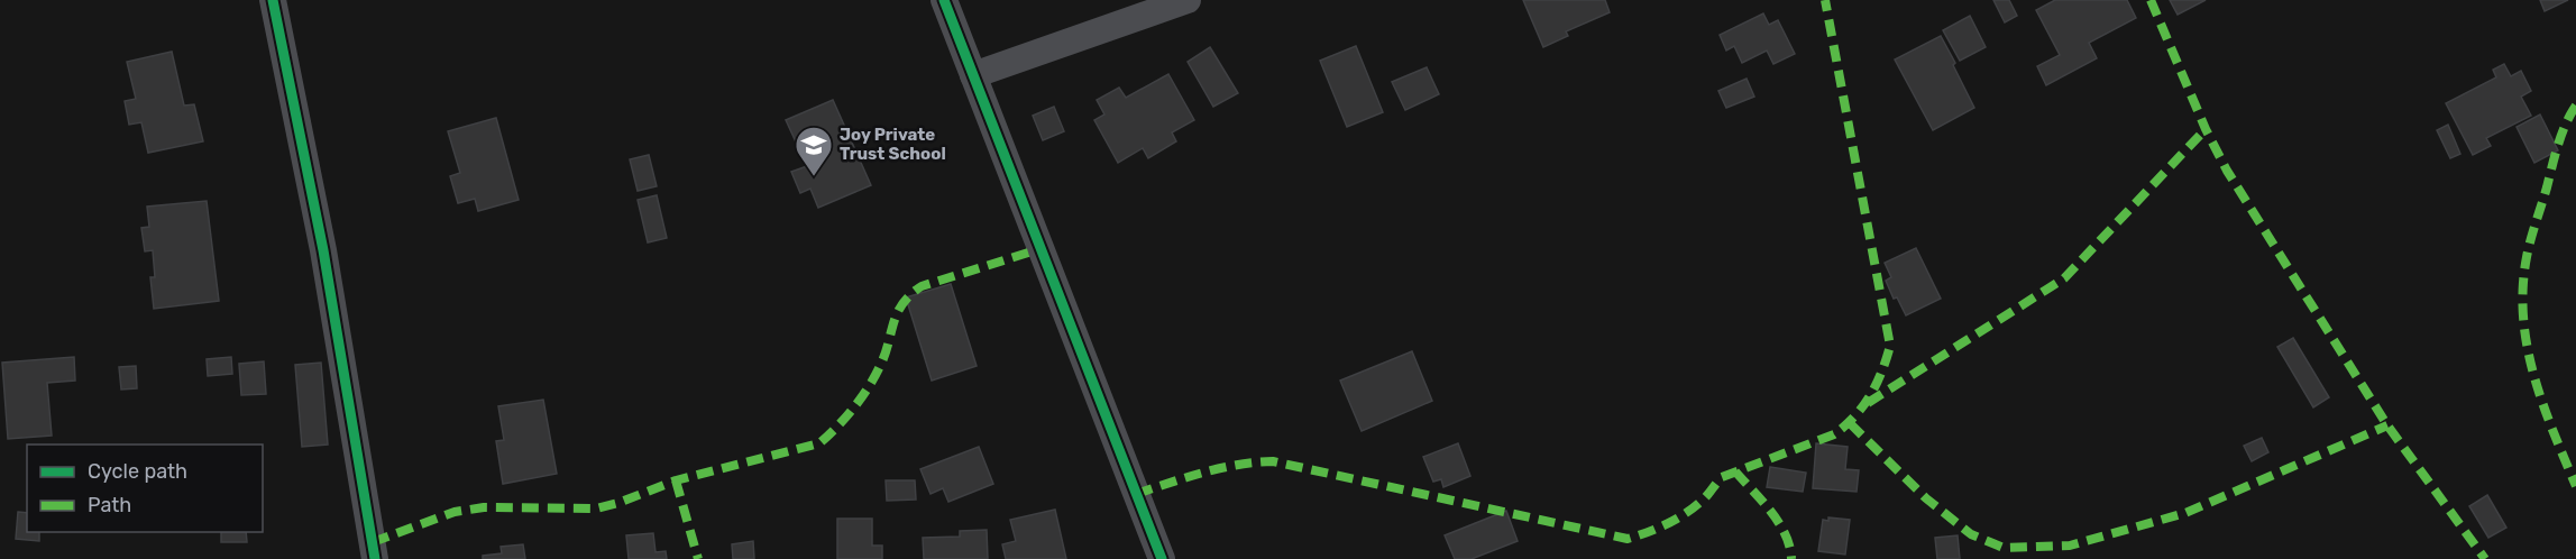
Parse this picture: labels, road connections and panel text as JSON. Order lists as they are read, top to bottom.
{
  "places": {
    "school or university": ["Joy Private Trust School"]
  },
  "legend": ["Cycle path", "Path"]
}
